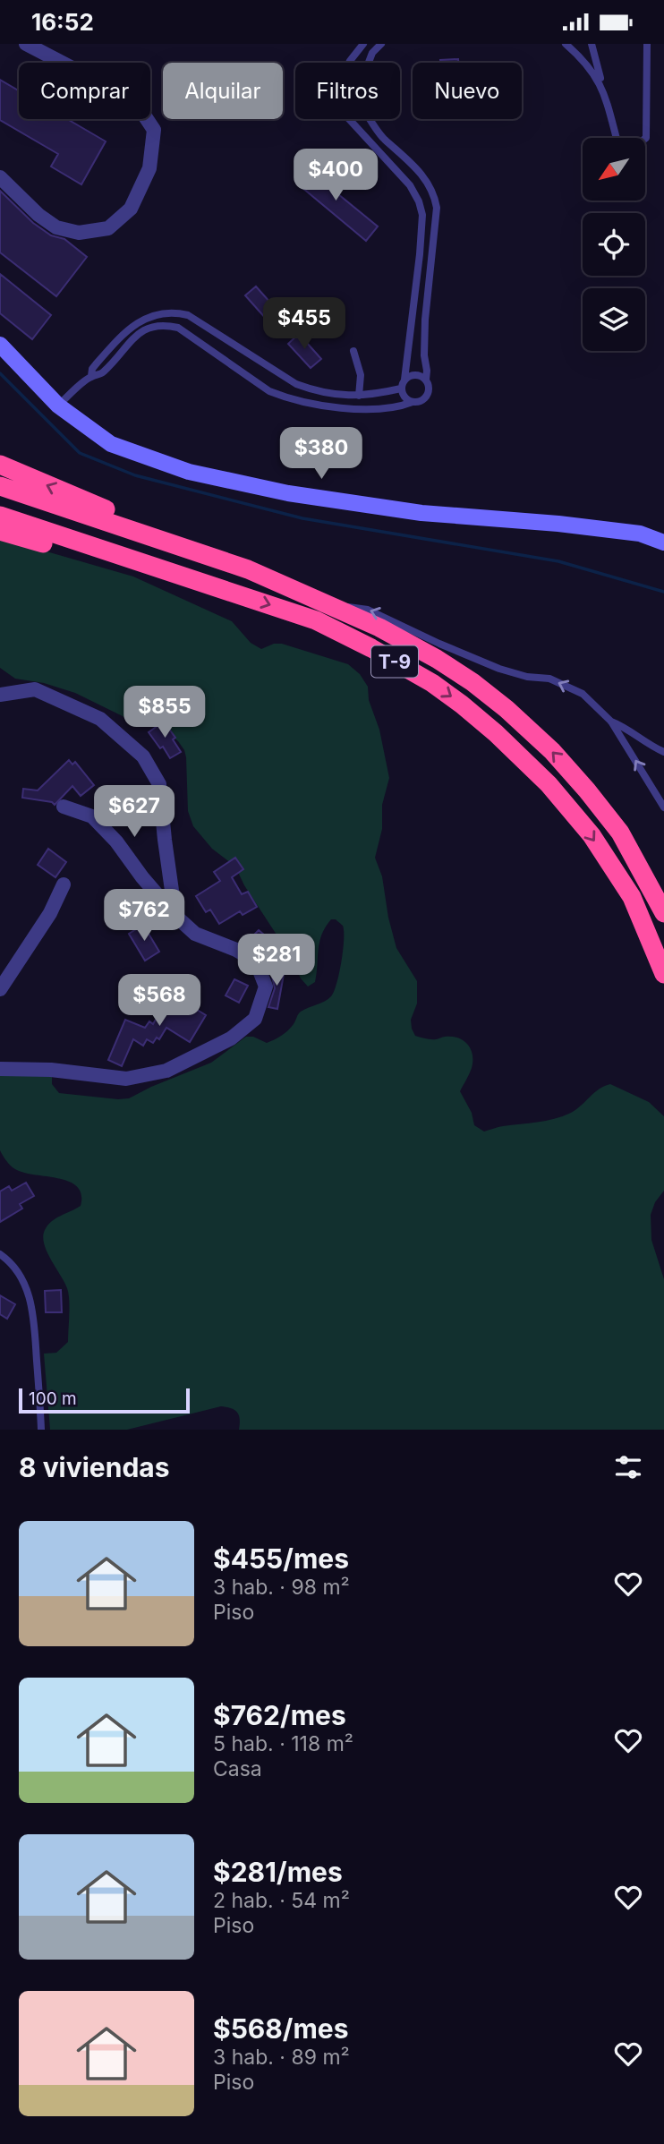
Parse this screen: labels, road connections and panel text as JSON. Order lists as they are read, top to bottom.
{
  "streets": {
    "highway": ["T-9"]
  },
  "scale_bar": "100 m",
  "north": "bottom left",
  "page": {
    "status": "16:52",
    "chip": [
      "Comprar",
      "Alquilar",
      "Filtros",
      "Nuevo"
    ],
    "price": [
      "$400",
      "$455",
      "$380",
      "$855",
      "$627",
      "$762",
      "$281",
      "$568"
    ],
    "scale": "100 m",
    "heading": "8 viviendas",
    "list": [
      {
        "name": "$455/mes",
        "note": "3 hab. · 98 m² · Piso"
      },
      {
        "name": "$762/mes",
        "note": "5 hab. · 118 m² · Casa"
      },
      {
        "name": "$281/mes",
        "note": "2 hab. · 54 m² · Piso"
      },
      {
        "name": "$568/mes",
        "note": "3 hab. · 89 m² · Piso"
      }
    ]
  }
}
